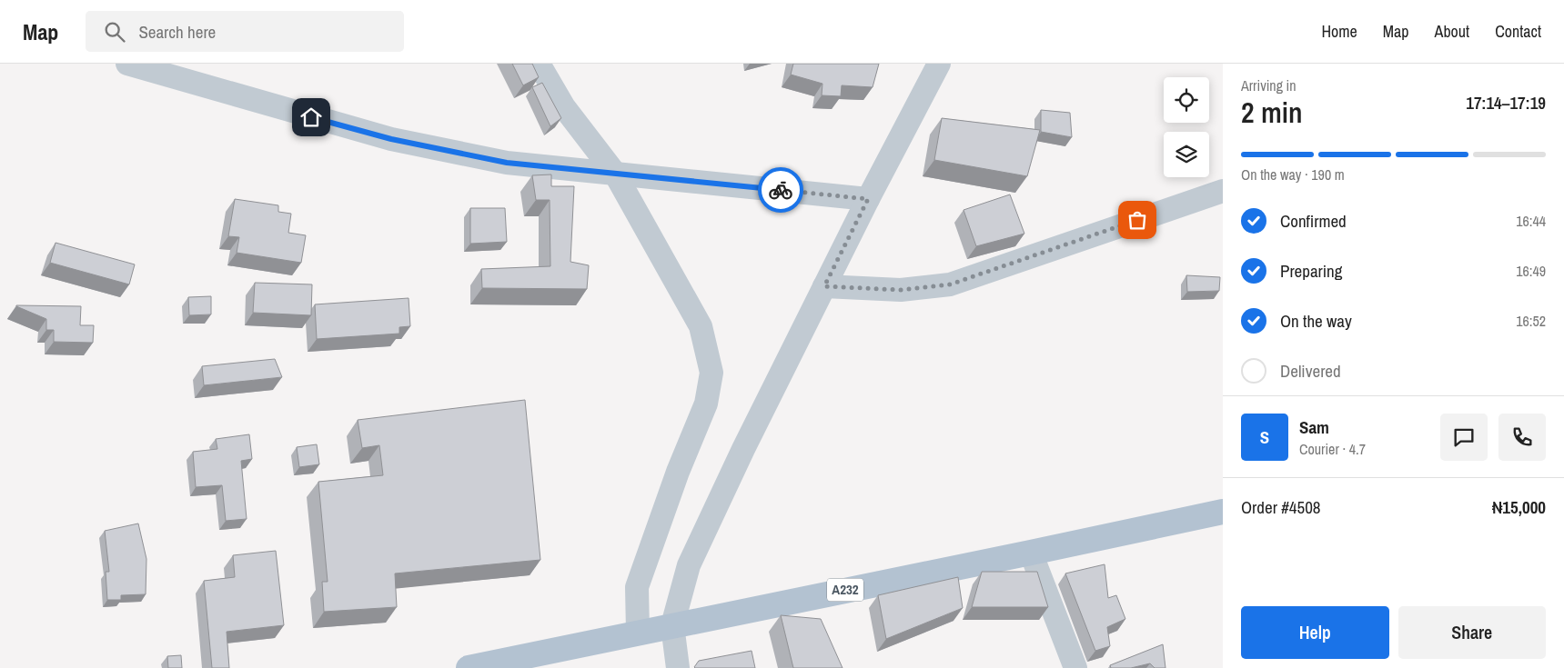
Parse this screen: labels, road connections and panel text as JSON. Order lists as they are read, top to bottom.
{
  "streets": {
    "main road": ["A232"]
  },
  "page": {
    "header": "Map",
    "search": "Search here",
    "nav": [
      "Home",
      "Map",
      "About",
      "Contact"
    ],
    "heading": ["2 min", "Arriving in", "17:14–17:19"],
    "panel": [
      "Sam",
      "Courier · 4.7",
      "Order #4508",
      "₦15,000"
    ],
    "bar": "On the way · 190 m",
    "list": [
      ["Confirmed", "16:44"],
      ["Preparing", "16:49"],
      ["On the way", "16:52"],
      "Delivered"
    ],
    "round": "S",
    "buttons": ["Help", "Share"]
  }
}
